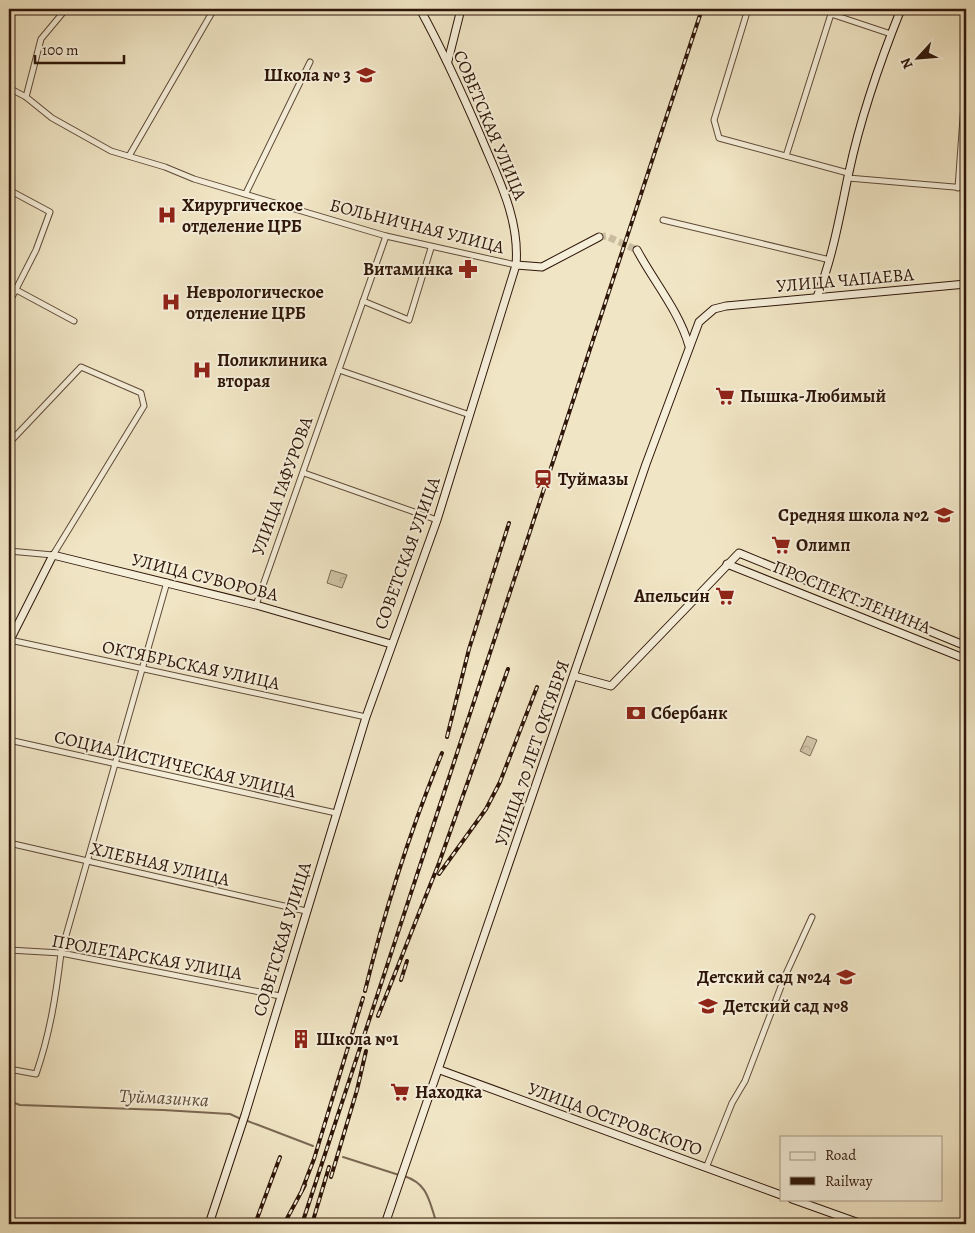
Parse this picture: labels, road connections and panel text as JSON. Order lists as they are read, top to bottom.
{
  "streets": {
    "street": [
      "СОВЕТСКАЯ УЛИЦА",
      "БОЛЬНИЧНАЯ УЛИЦА",
      "УЛИЦА ЧАПАЕВА",
      "УЛИЦА ГАФУРОВА",
      "УЛИЦА СУВОРОВА",
      "ПРОСПЕКТ ЛЕНИНА",
      "ОКТЯБРЬСКАЯ УЛИЦА",
      "УЛИЦА 70 ЛЕТ ОКТЯБРЯ",
      "СОЦИАЛИСТИЧЕСКАЯ УЛИЦА",
      "ХЛЕБНАЯ УЛИЦА",
      "ПРОЛЕТАРСКАЯ УЛИЦА",
      "УЛИЦА ОСТРОВСКОГО"
    ]
  },
  "crossings": [
    ["СОВЕТСКАЯ УЛИЦА", "БОЛЬНИЧНАЯ УЛИЦА"],
    ["СОВЕТСКАЯ УЛИЦА", "УЛИЦА СУВОРОВА"],
    ["СОВЕТСКАЯ УЛИЦА", "ОКТЯБРЬСКАЯ УЛИЦА"],
    ["СОВЕТСКАЯ УЛИЦА", "СОЦИАЛИСТИЧЕСКАЯ УЛИЦА"],
    ["СОВЕТСКАЯ УЛИЦА", "ХЛЕБНАЯ УЛИЦА"],
    ["СОВЕТСКАЯ УЛИЦА", "ПРОЛЕТАРСКАЯ УЛИЦА"],
    ["БОЛЬНИЧНАЯ УЛИЦА", "УЛИЦА ГАФУРОВА"],
    ["УЛИЦА ЧАПАЕВА", "УЛИЦА 70 ЛЕТ ОКТЯБРЯ"],
    ["УЛИЦА ГАФУРОВА", "УЛИЦА СУВОРОВА"],
    ["УЛИЦА 70 ЛЕТ ОКТЯБРЯ", "УЛИЦА ОСТРОВСКОГО"]
  ],
  "water": ["Туймазинка"],
  "places": {
    "school or university": [
      "Школа № 3",
      "Средняя школа №2",
      "Детский сад №24",
      "Детский сад №8"
    ],
    "hospital": ["Хирургическое отделение ЦРБ", "Неврологическое отделение ЦРБ", "Поликлиника вторая"],
    "pharmacy": ["Витаминка"],
    "supermarket": [
      "Пышка-Любимый",
      "Олимп",
      "Апельсин",
      "Находка"
    ],
    "station": ["Туймазы"],
    "bank": ["Сбербанк"],
    "building": ["Школа №1"]
  },
  "legend": ["Road", "Railway"],
  "scale_bar": "100 m",
  "north": "bottom left"
}
